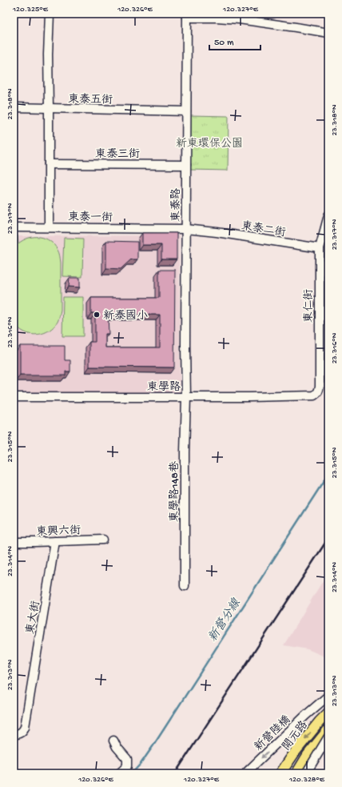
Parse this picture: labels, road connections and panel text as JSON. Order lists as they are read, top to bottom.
{
  "streets": {
    "main road": ["開元路"],
    "street": [
      "東泰五街",
      "東泰三街",
      "東泰路",
      "東泰一街",
      "東泰二街",
      "東仁街",
      "東學路",
      "東學路148巷",
      "東興六街",
      "東大街",
      "新營陸橋"
    ]
  },
  "crossings": [
    ["東泰五街", "東泰路"],
    ["東泰三街", "東泰路"],
    ["東泰路", "東泰一街"],
    ["東泰路", "東泰二街"],
    ["東泰路", "東學路"],
    ["東泰路", "東學路148巷"],
    ["東泰一街", "東泰二街"],
    ["東泰二街", "東仁街"],
    ["東仁街", "東學路"],
    ["東學路", "東學路148巷"],
    ["東興六街", "東大街"]
  ],
  "water": ["新營分線"],
  "parks": ["新東環保公園"],
  "places": ["新泰國小"],
  "scale_bar": "50 m",
  "coordinates": [
    "120.325°E",
    "120.326°E",
    "120.327°E",
    "23.318°N",
    "23.317°N",
    "23.316°N",
    "23.315°N",
    "23.314°N",
    "23.313°N",
    "120.328°E"
  ]
}
